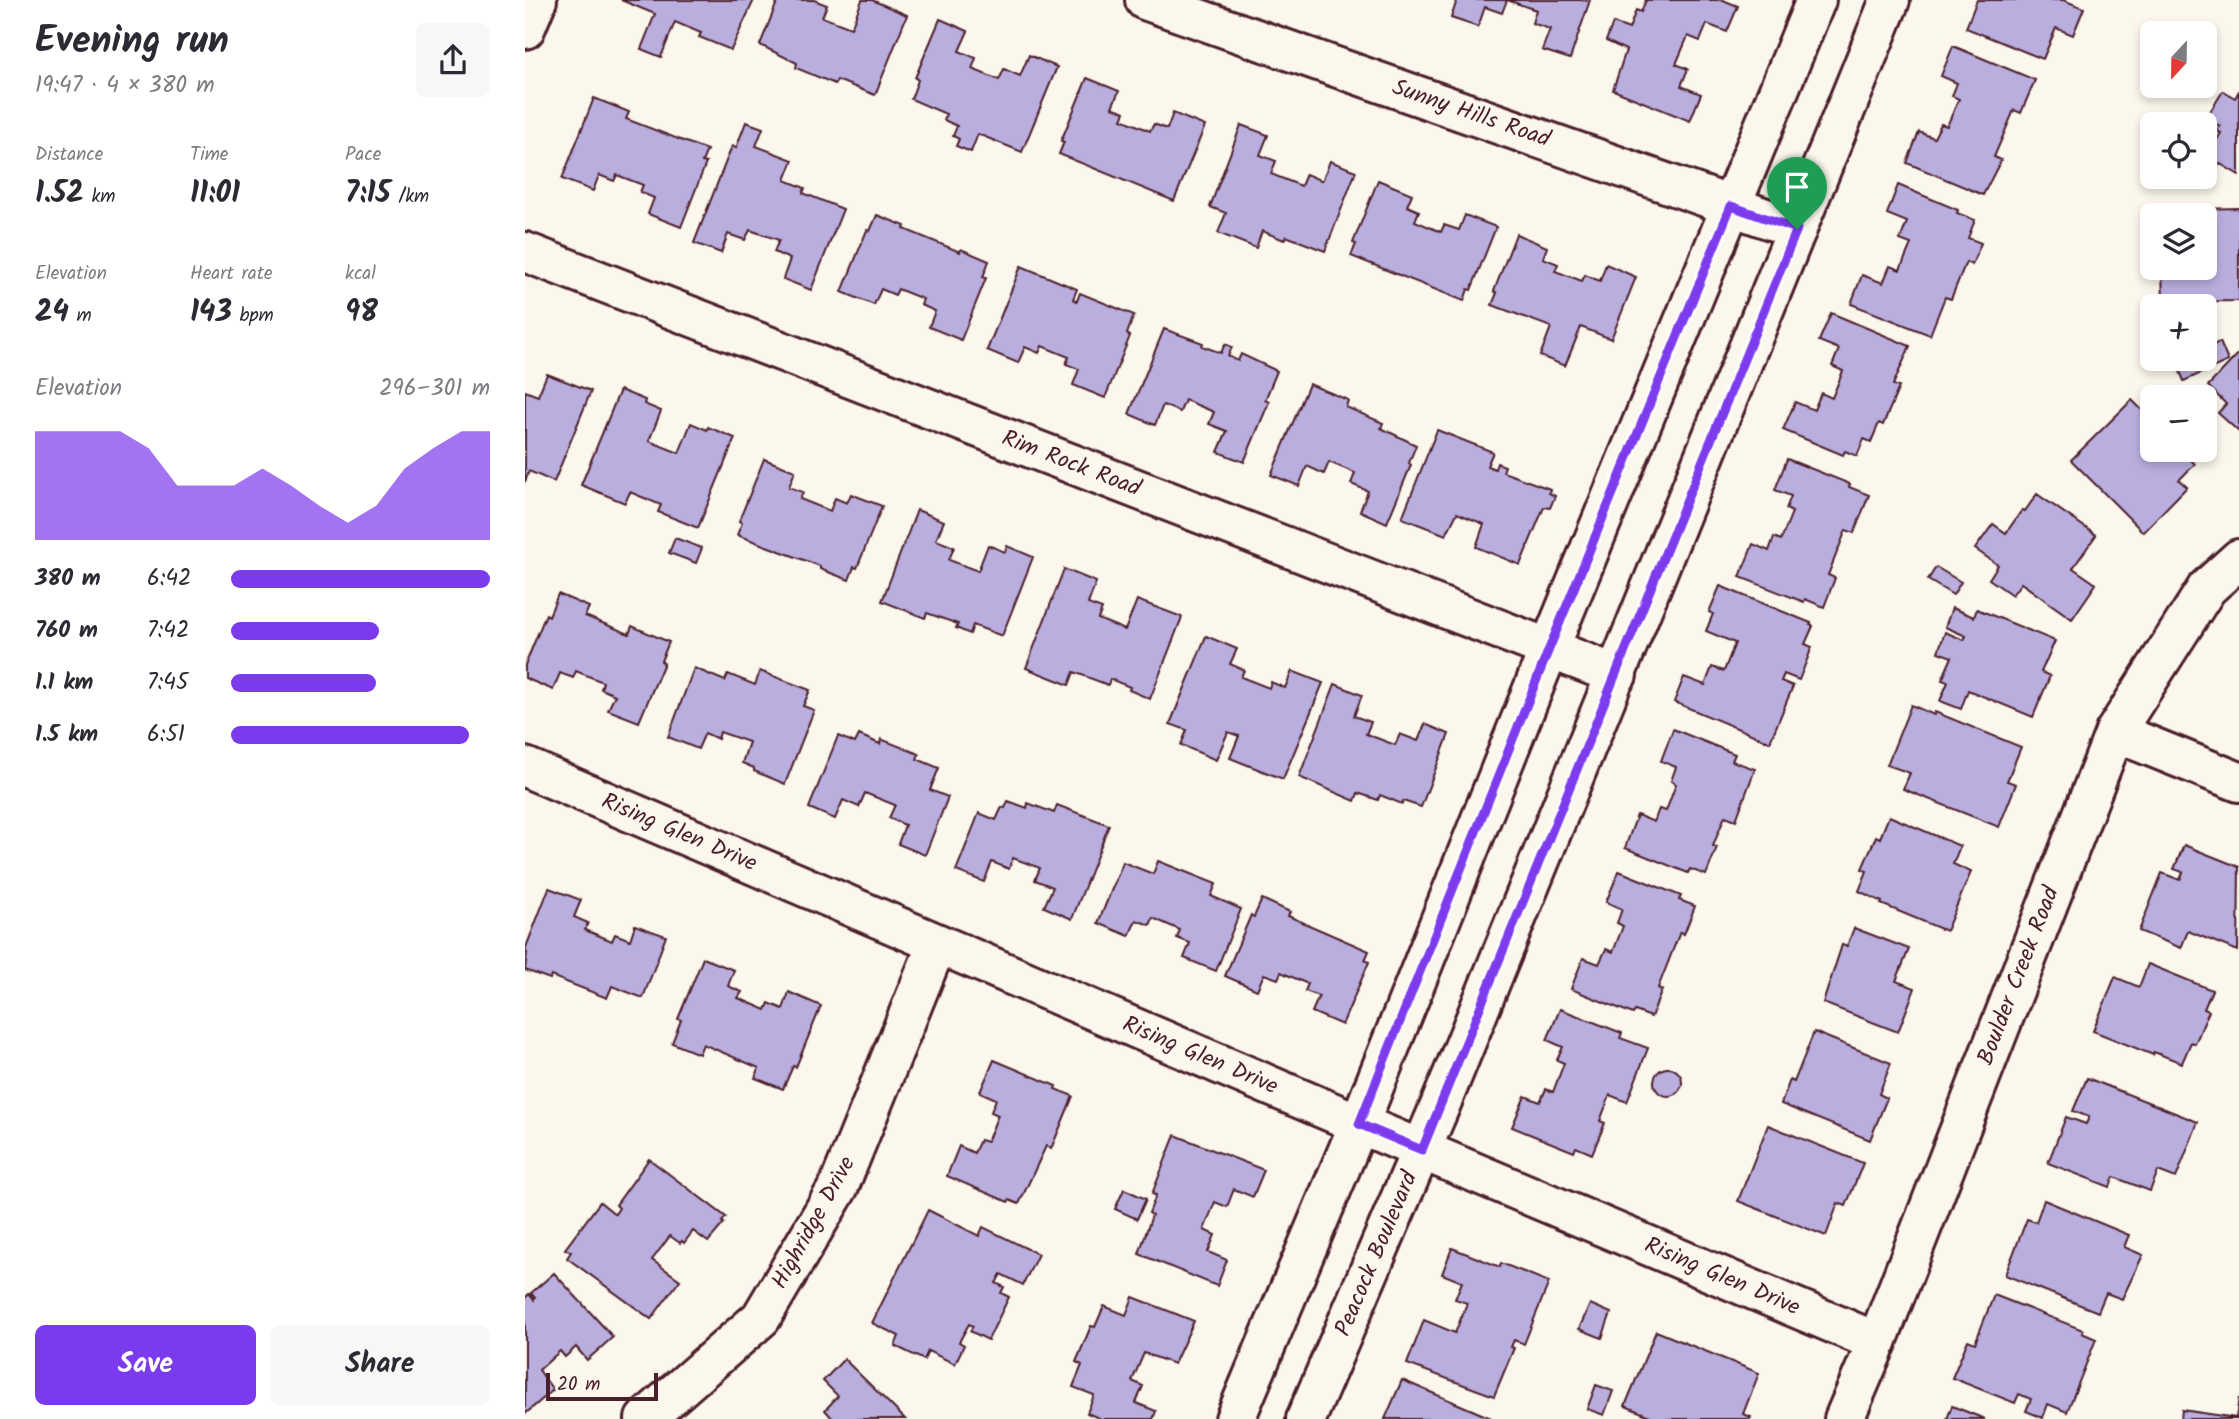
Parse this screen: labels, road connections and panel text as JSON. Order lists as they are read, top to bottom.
{
  "streets": {
    "street": [
      "Sunny Hills Road",
      "Rim Rock Road",
      "Rising Glen Drive",
      "Boulder Creek Road",
      "Highridge Drive",
      "Peacock Boulevard"
    ]
  },
  "crossings": [
    ["Sunny Hills Road", "Peacock Boulevard"],
    ["Rim Rock Road", "Peacock Boulevard"],
    ["Rising Glen Drive", "Boulder Creek Road"],
    ["Rising Glen Drive", "Highridge Drive"],
    ["Rising Glen Drive", "Peacock Boulevard"]
  ],
  "scale_bar": "20 m",
  "north": "bottom",
  "page": {
    "heading": ["Evening run", "19:47 · 4 × 380 m"],
    "map_buttons": ["+", "−"],
    "stats": [
      ["Distance", "1.52 km"],
      ["Time", "11:01"],
      ["Pace", "7:15 /km"],
      ["Elevation", "24 m"],
      ["Heart rate", "143 bpm"],
      ["kcal", "98"]
    ],
    "chart": ["Elevation", "296–301 m"],
    "list": [
      {
        "name": "380 m",
        "note": "6:42"
      },
      {
        "name": "760 m",
        "note": "7:42"
      },
      {
        "name": "1.1 km",
        "note": "7:45"
      },
      {
        "name": "1.5 km",
        "note": "6:51"
      }
    ],
    "buttons": ["Save", "Share"],
    "scale": "20 m"
  }
}
